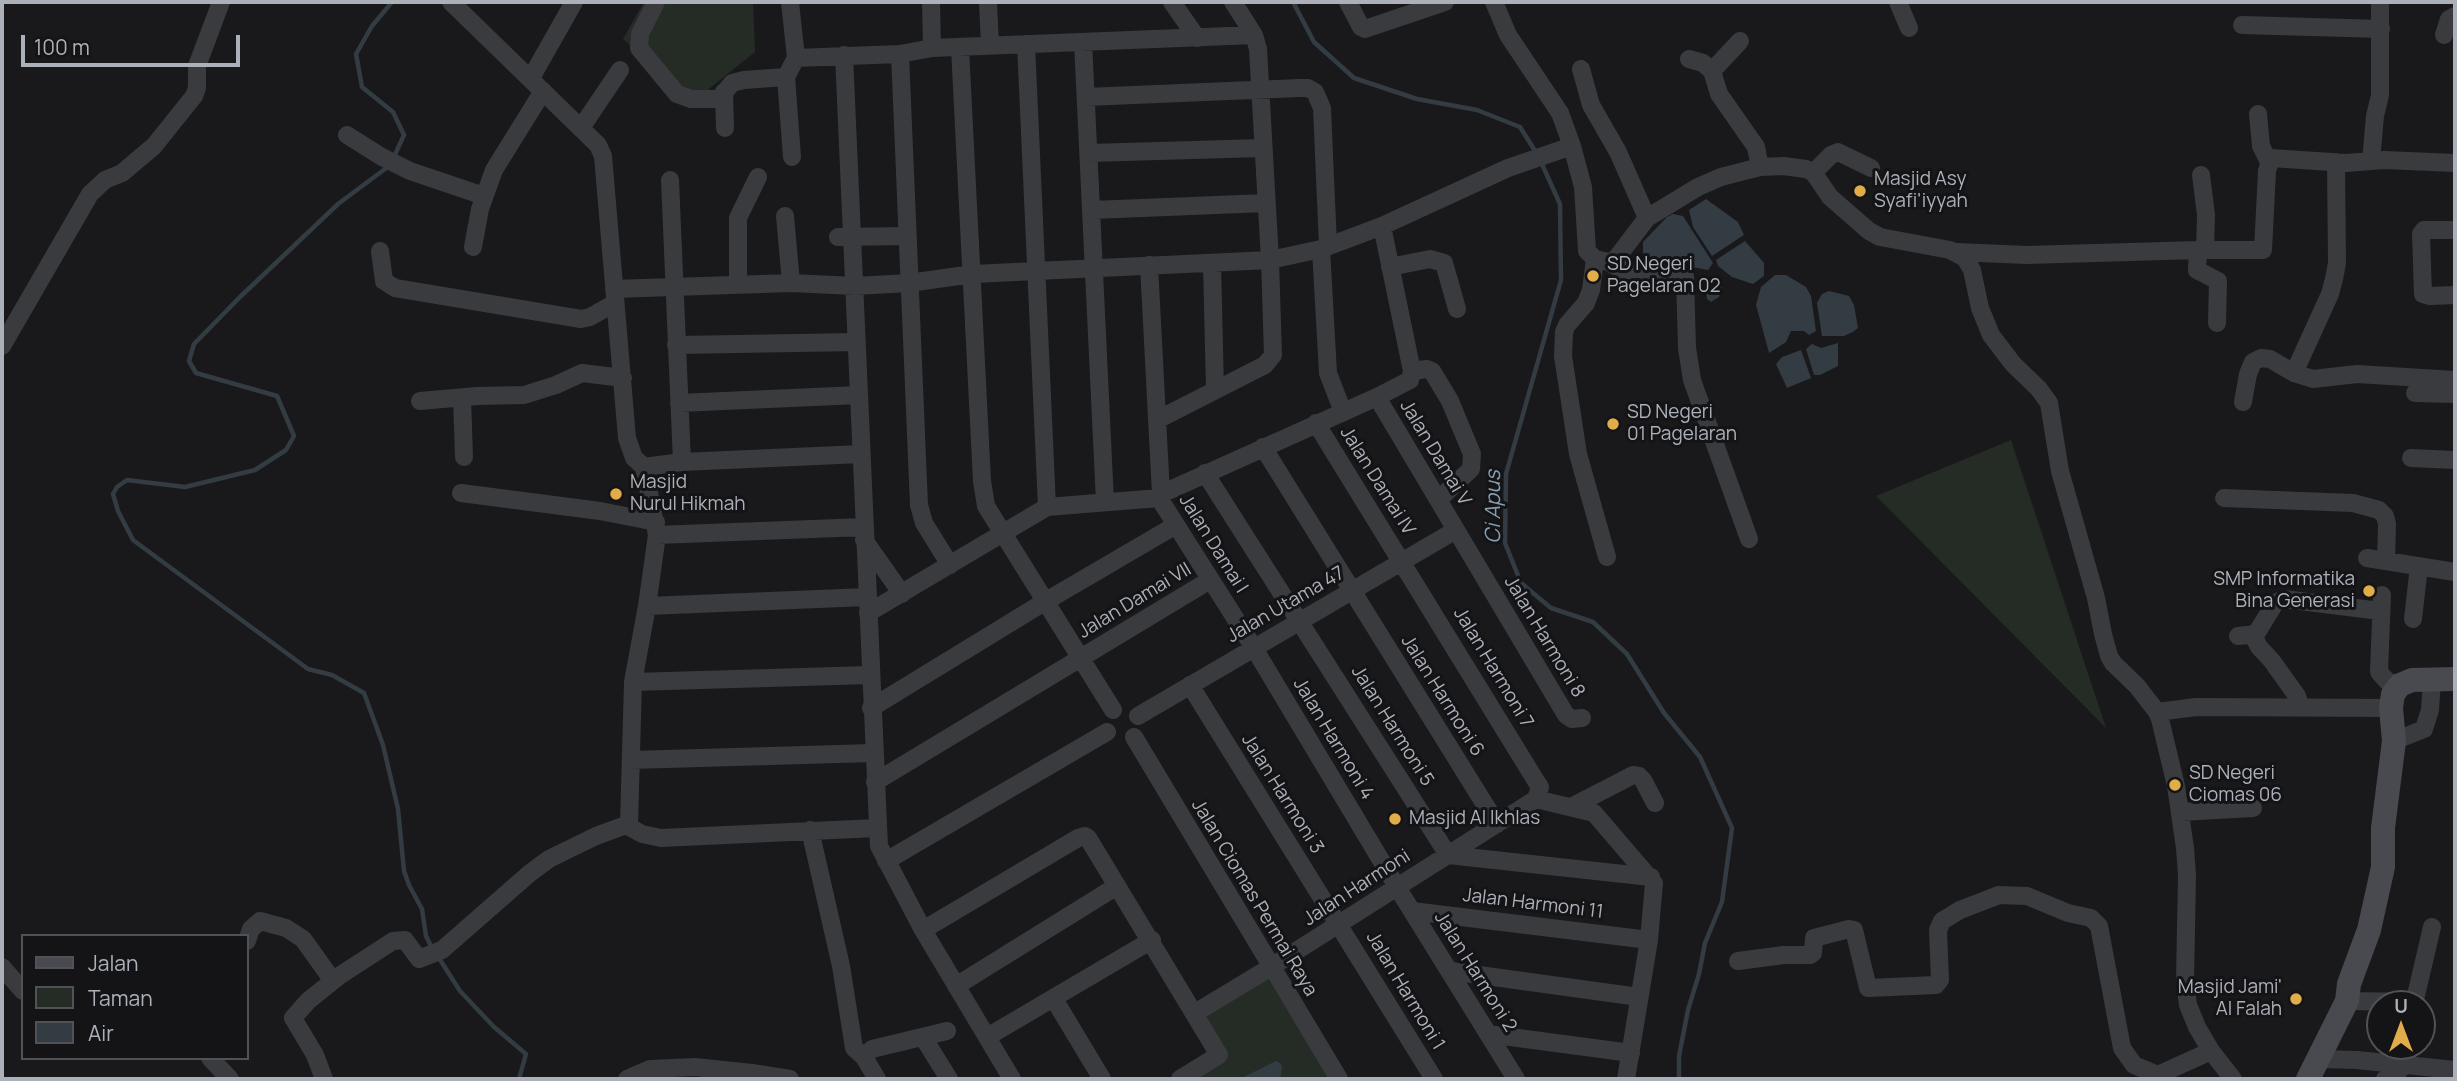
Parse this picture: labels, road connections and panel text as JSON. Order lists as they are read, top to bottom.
{
  "streets": {
    "street": [
      "Jalan Damai V",
      "Jalan Damai IV",
      "Jalan Damai I",
      "Jalan Damai VII",
      "Jalan Utama 47",
      "Jalan Harmoni 8",
      "Jalan Harmoni 7",
      "Jalan Harmoni 6",
      "Jalan Harmoni 5",
      "Jalan Harmoni 4",
      "Jalan Harmoni 3",
      "Jalan Harmoni",
      "Jalan Ciomas Permai Raya",
      "Jalan Harmoni 11",
      "Jalan Harmoni 2",
      "Jalan Harmoni 1"
    ]
  },
  "crossings": [
    ["Jalan Damai V", "Jalan Utama 47"],
    ["Jalan Damai V", "Jalan Harmoni 8"],
    ["Jalan Damai IV", "Jalan Utama 47"],
    ["Jalan Damai IV", "Jalan Harmoni 7"],
    ["Jalan Damai I", "Jalan Damai VII"],
    ["Jalan Damai I", "Jalan Utama 47"],
    ["Jalan Damai I", "Jalan Harmoni 4"],
    ["Jalan Utama 47", "Jalan Harmoni 8"],
    ["Jalan Utama 47", "Jalan Harmoni 7"],
    ["Jalan Utama 47", "Jalan Harmoni 6"],
    ["Jalan Utama 47", "Jalan Harmoni 5"],
    ["Jalan Utama 47", "Jalan Harmoni 4"],
    ["Jalan Utama 47", "Jalan Harmoni 3"],
    ["Jalan Utama 47", "Jalan Ciomas Permai Raya"],
    ["Jalan Harmoni 7", "Jalan Harmoni"],
    ["Jalan Harmoni 6", "Jalan Harmoni"],
    ["Jalan Harmoni 5", "Jalan Harmoni"],
    ["Jalan Harmoni 4", "Jalan Harmoni"],
    ["Jalan Harmoni 4", "Jalan Harmoni 2"],
    ["Jalan Harmoni 3", "Jalan Harmoni"],
    ["Jalan Harmoni 3", "Jalan Harmoni 1"],
    ["Jalan Harmoni", "Jalan Ciomas Permai Raya"],
    ["Jalan Harmoni", "Jalan Harmoni 2"],
    ["Jalan Harmoni", "Jalan Harmoni 1"],
    ["Jalan Harmoni 11", "Jalan Harmoni 2"]
  ],
  "water": ["Ci Apus"],
  "places": [
    "Masjid Asy Syafi'iyyah",
    "SD Negeri Pagelaran 02",
    "SD Negeri 01 Pagelaran",
    "Masjid Nurul Hikmah",
    "SMP Informatika Bina Generasi",
    "SD Negeri Ciomas 06",
    "Masjid Al Ikhlas",
    "Masjid Jami' Al Falah"
  ],
  "legend": ["Jalan", "Taman", "Air"],
  "scale_bar": "100 m",
  "north": "top"
}
